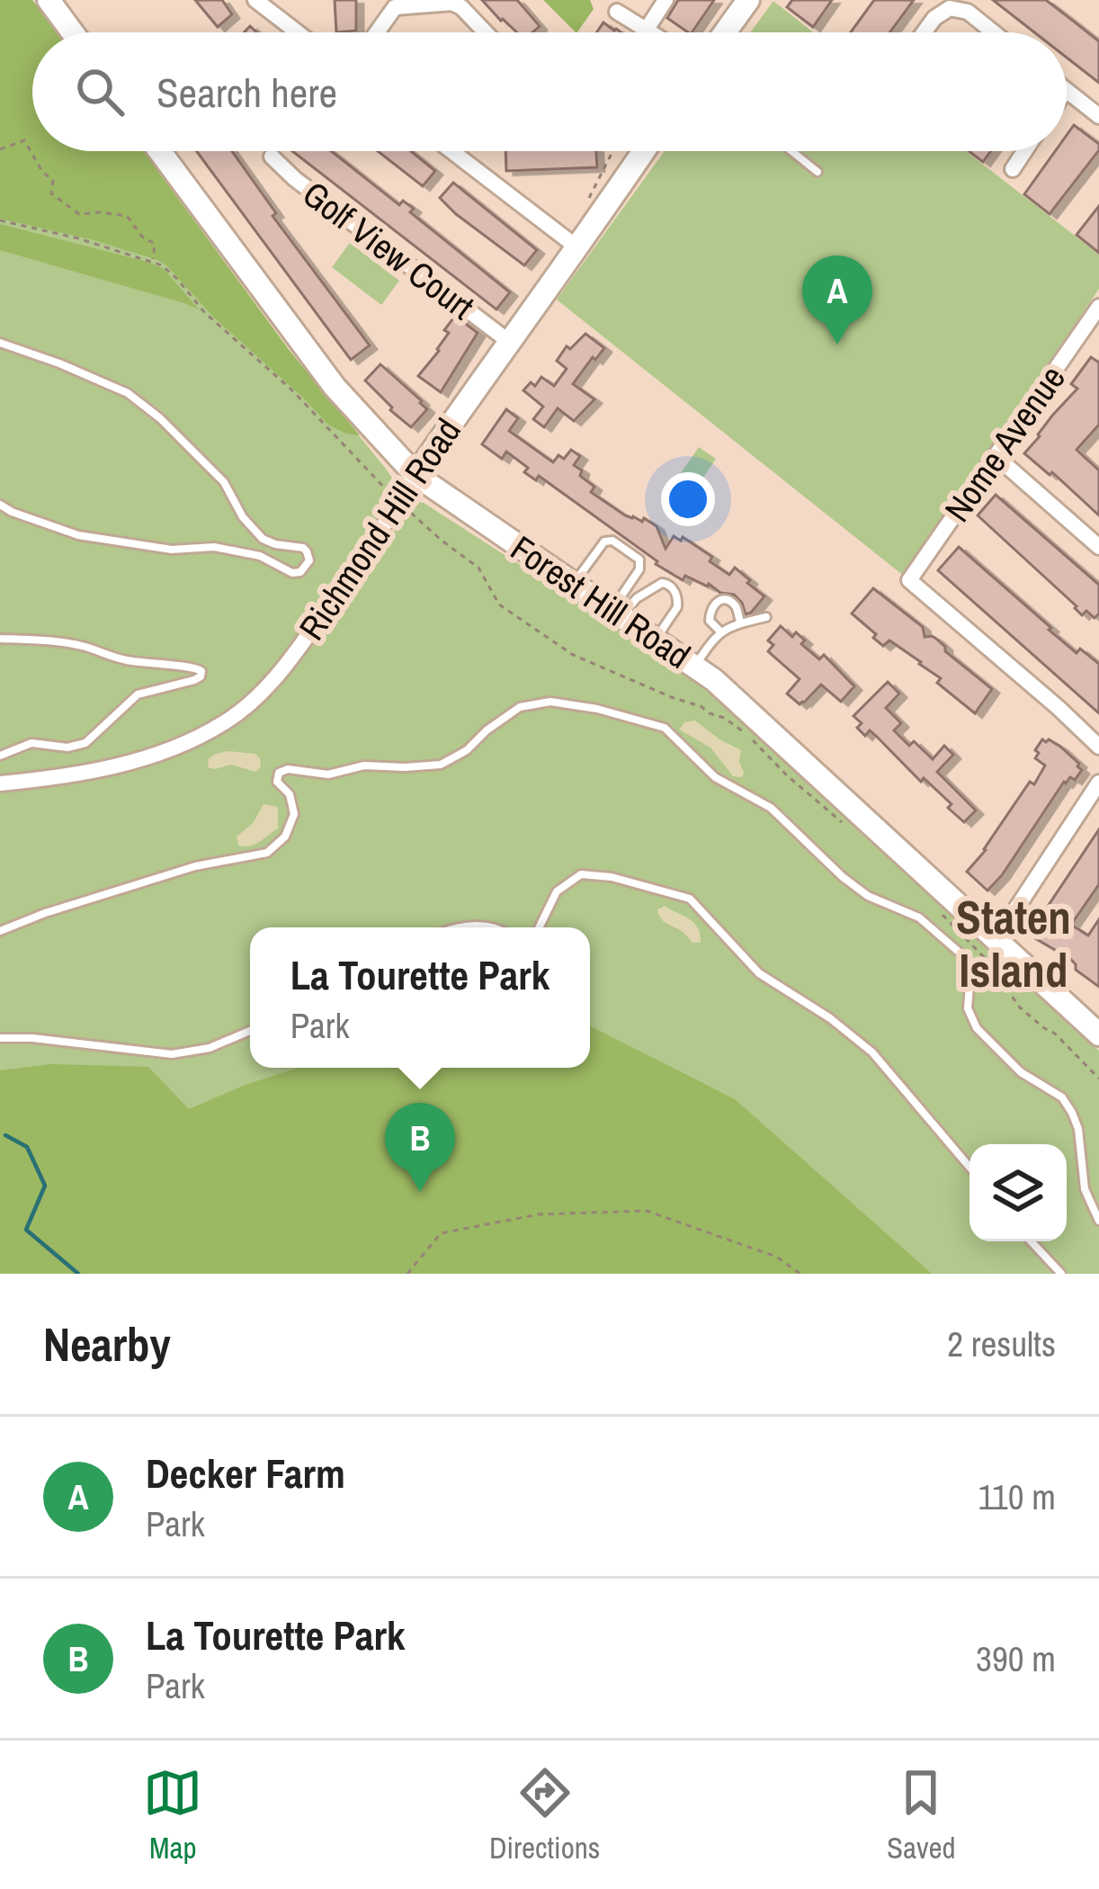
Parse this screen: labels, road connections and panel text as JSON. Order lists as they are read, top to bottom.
{
  "streets": {
    "street": [
      "Golf View Court",
      "Nome Avenue",
      "Richmond Hill Road",
      "Forest Hill Road"
    ]
  },
  "crossings": [
    ["Golf View Court", "Richmond Hill Road"],
    ["Richmond Hill Road", "Forest Hill Road"]
  ],
  "districts": ["Staten Island"],
  "page": {
    "search": "Search here",
    "pins": ["A", "B"],
    "popup": ["La Tourette Park", "Park"],
    "heading": ["Nearby", "2 results"],
    "list": [
      {
        "mark": "A",
        "name": "Decker Farm",
        "note": "Park",
        "value": "110 m"
      },
      {
        "mark": "B",
        "name": "La Tourette Park",
        "note": "Park",
        "value": "390 m"
      }
    ],
    "nav": ["Map", "Directions", "Saved"]
  }
}
